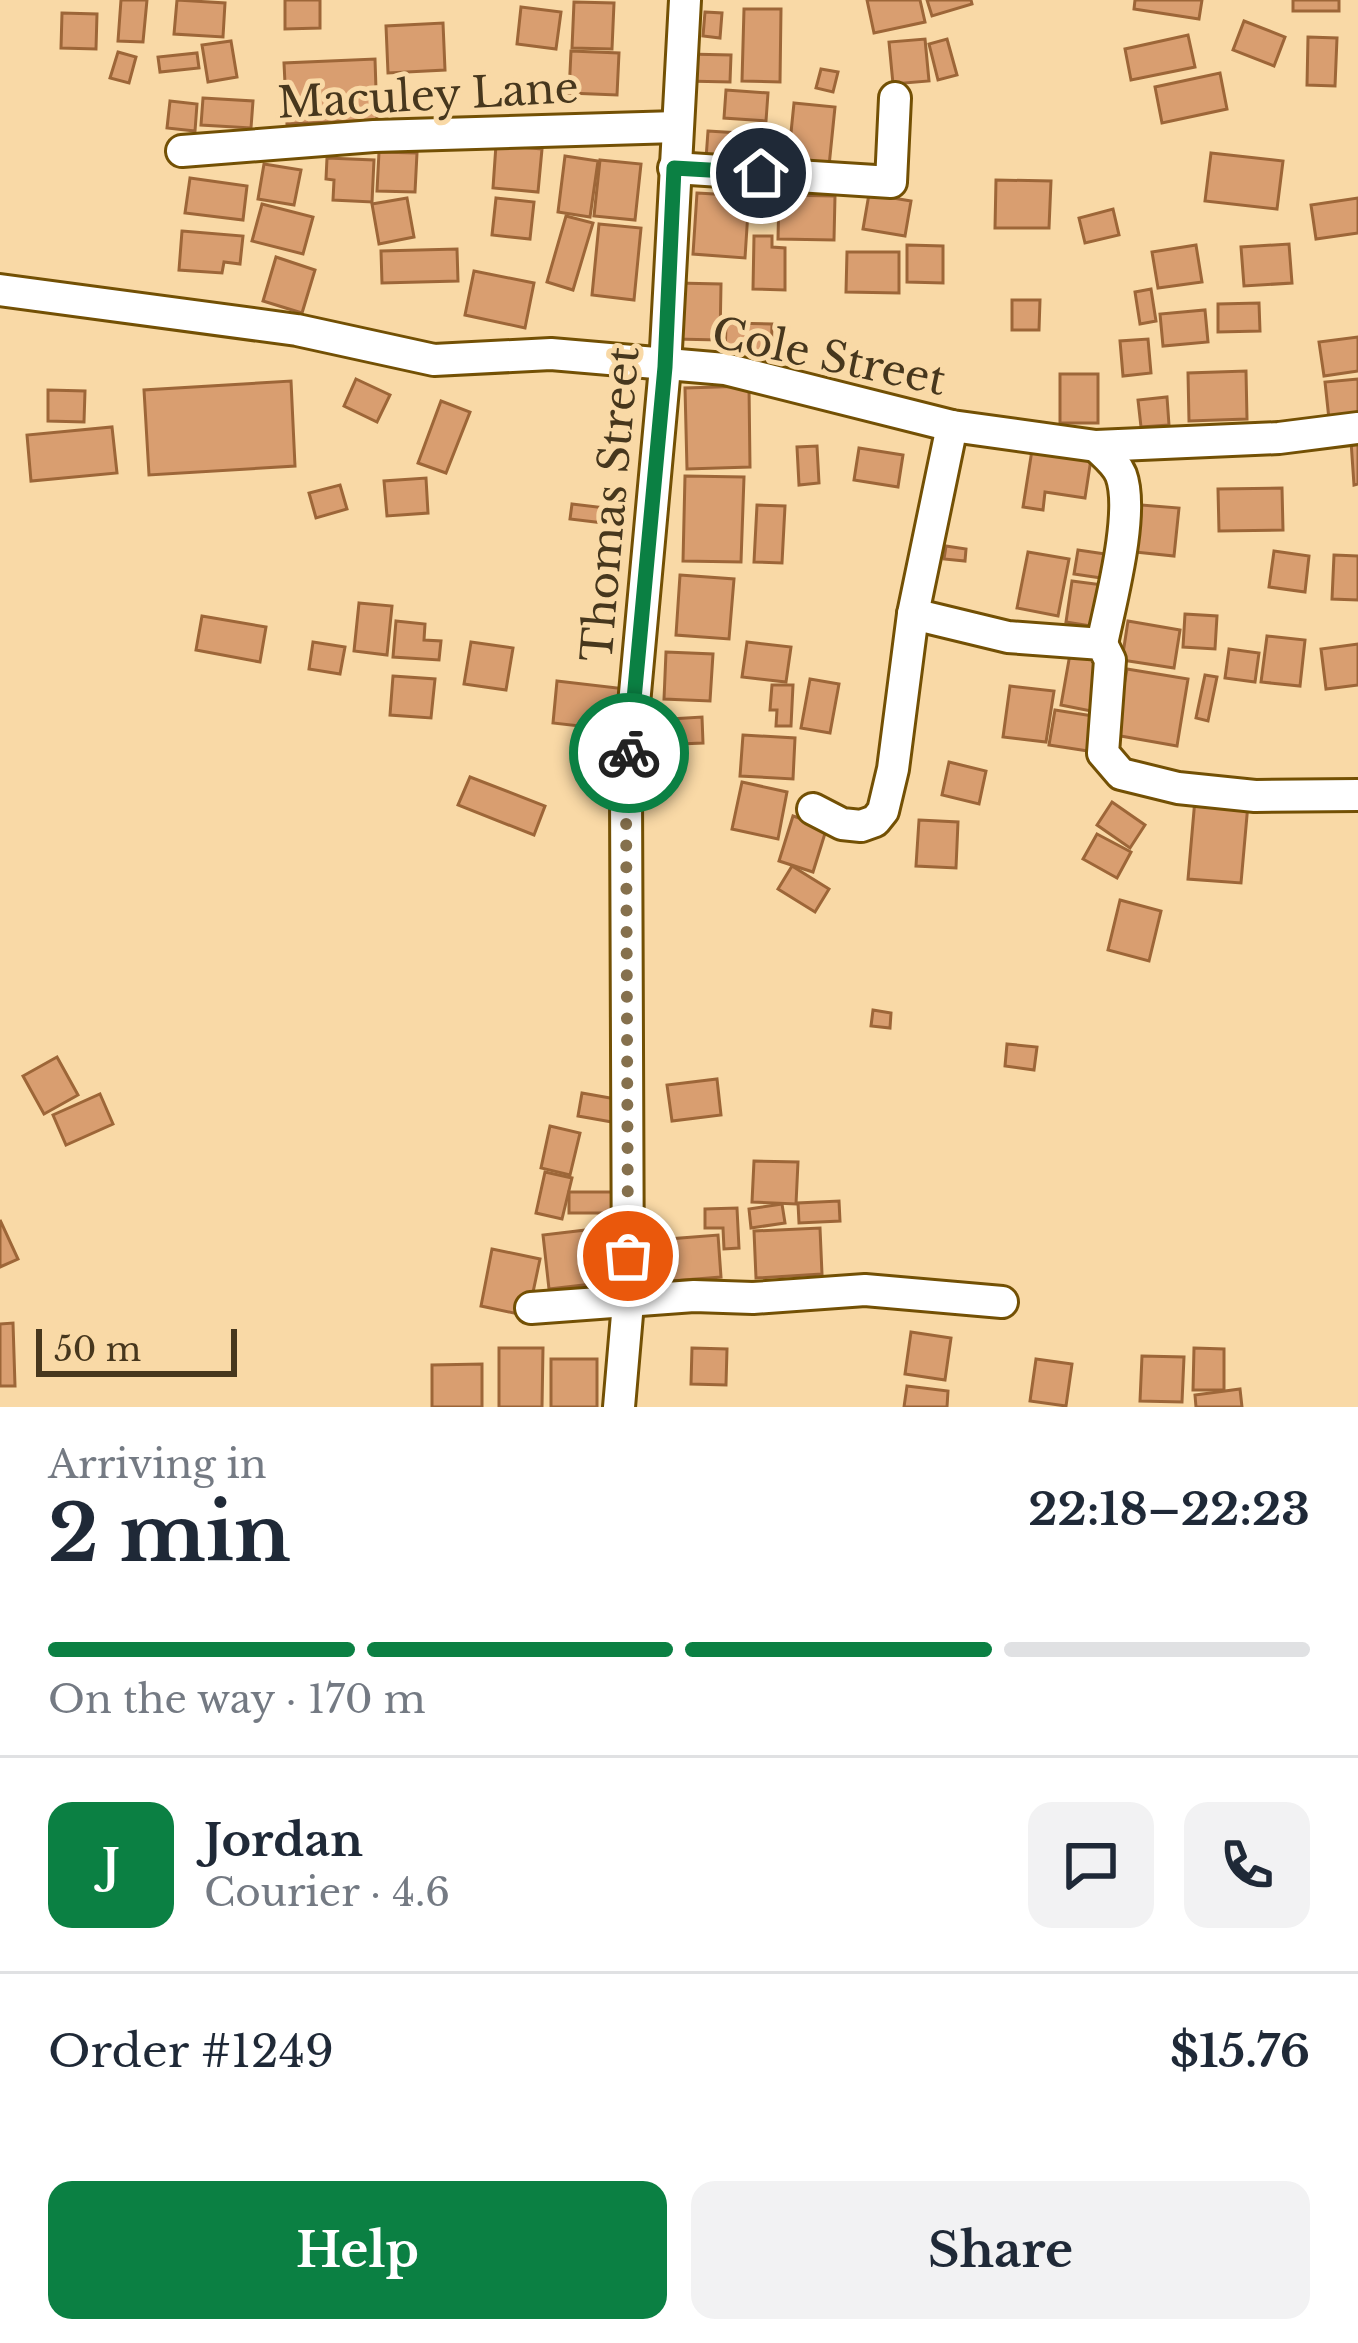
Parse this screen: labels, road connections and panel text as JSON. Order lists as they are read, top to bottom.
{
  "streets": {
    "street": ["Maculey Lane", "Cole Street", "Thomas Street"]
  },
  "crossings": [
    ["Maculey Lane", "Thomas Street"],
    ["Cole Street", "Thomas Street"]
  ],
  "scale_bar": "50 m",
  "page": {
    "scale": "50 m",
    "heading": ["2 min", "Arriving in", "22:18–22:23"],
    "panel": [
      "Jordan",
      "Courier · 4.6",
      "Order #1249",
      "$15.76"
    ],
    "bar": "On the way · 170 m",
    "round": "J",
    "buttons": ["Help", "Share"]
  }
}
